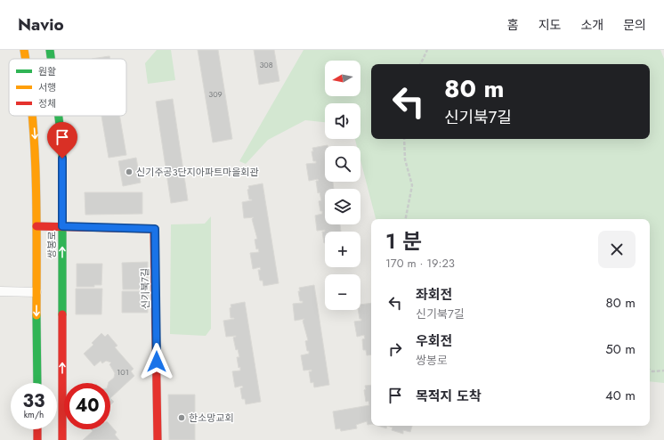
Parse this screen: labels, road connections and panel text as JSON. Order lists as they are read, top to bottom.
{
  "streets": {
    "street": ["쌍봉로", "신기북7길"]
  },
  "crossings": [
    ["쌍봉로", "신기북7길"]
  ],
  "places": ["신기주공3단지아파트마을회관", "한소망교회"],
  "house_numbers": ["308", "309", "101"],
  "legend": ["원활", "서행", "정체"],
  "north": "left",
  "page": {
    "header": "Navio",
    "nav": [
      "홈",
      "지도",
      "소개",
      "문의"
    ],
    "map_buttons": ["+", "−"],
    "turn": ["80 m", "신기북7길"],
    "heading": ["1 분", "170 m · 19:23"],
    "list": [
      {
        "name": "좌회전",
        "note": "신기북7길",
        "value": "80 m"
      },
      {
        "name": "우회전",
        "note": "쌍봉로",
        "value": "50 m"
      },
      {
        "name": "목적지 도착",
        "value": "40 m"
      }
    ],
    "speed": "33 km/h",
    "limit": "40"
  }
}
